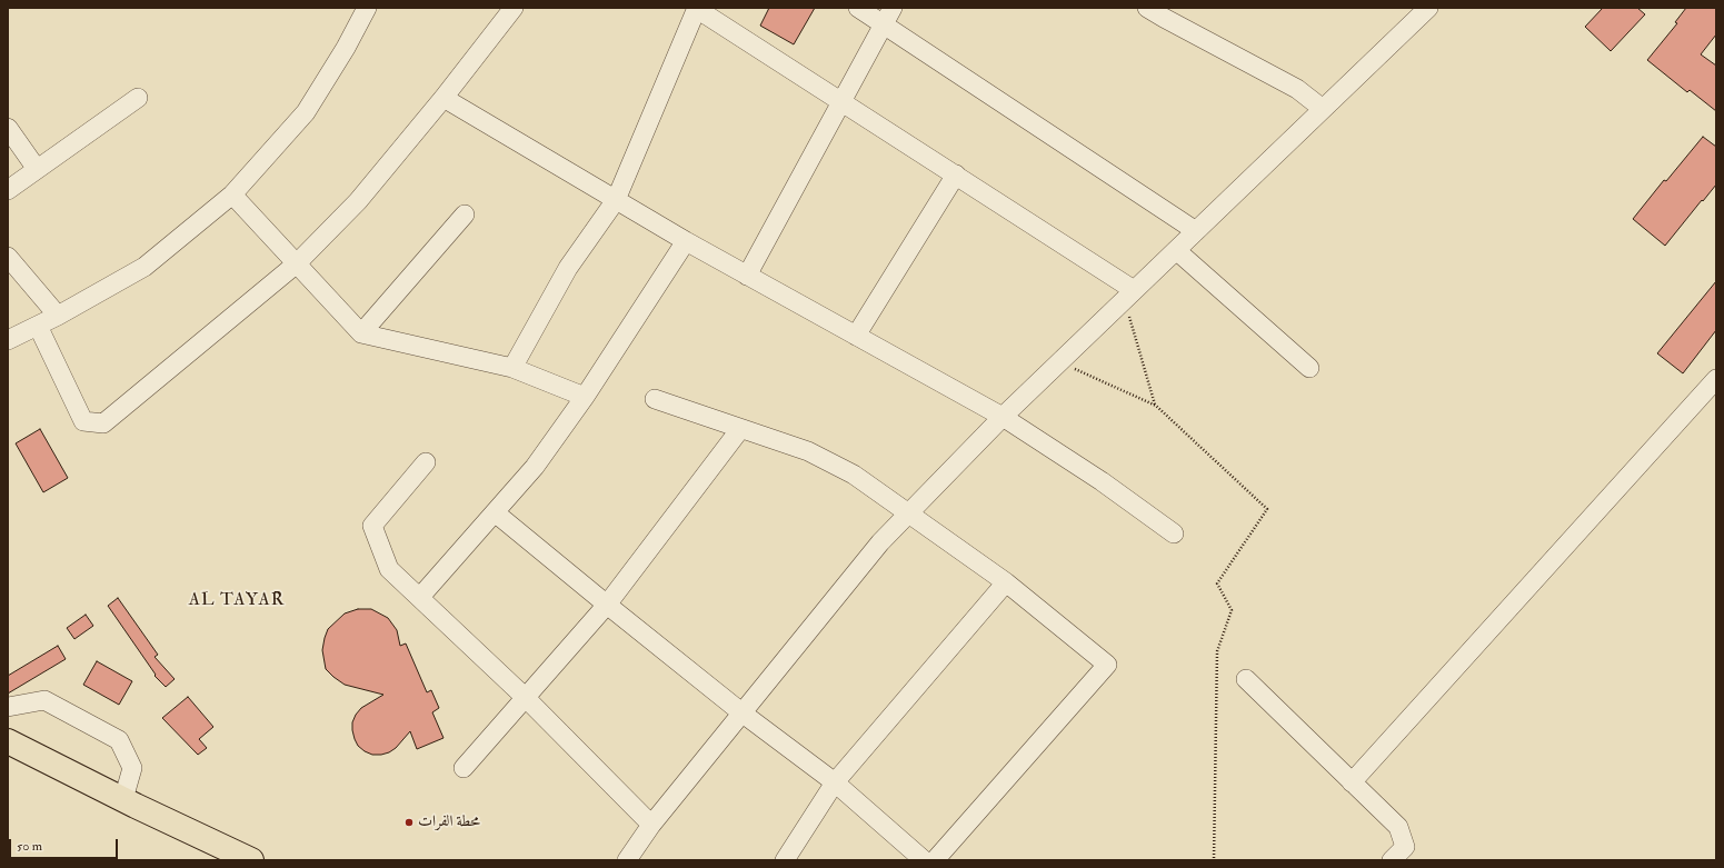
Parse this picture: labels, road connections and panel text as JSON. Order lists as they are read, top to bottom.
{
  "districts": ["AL TAYAR"],
  "places": ["محطة الفرات"],
  "scale_bar": "50 m"
}
